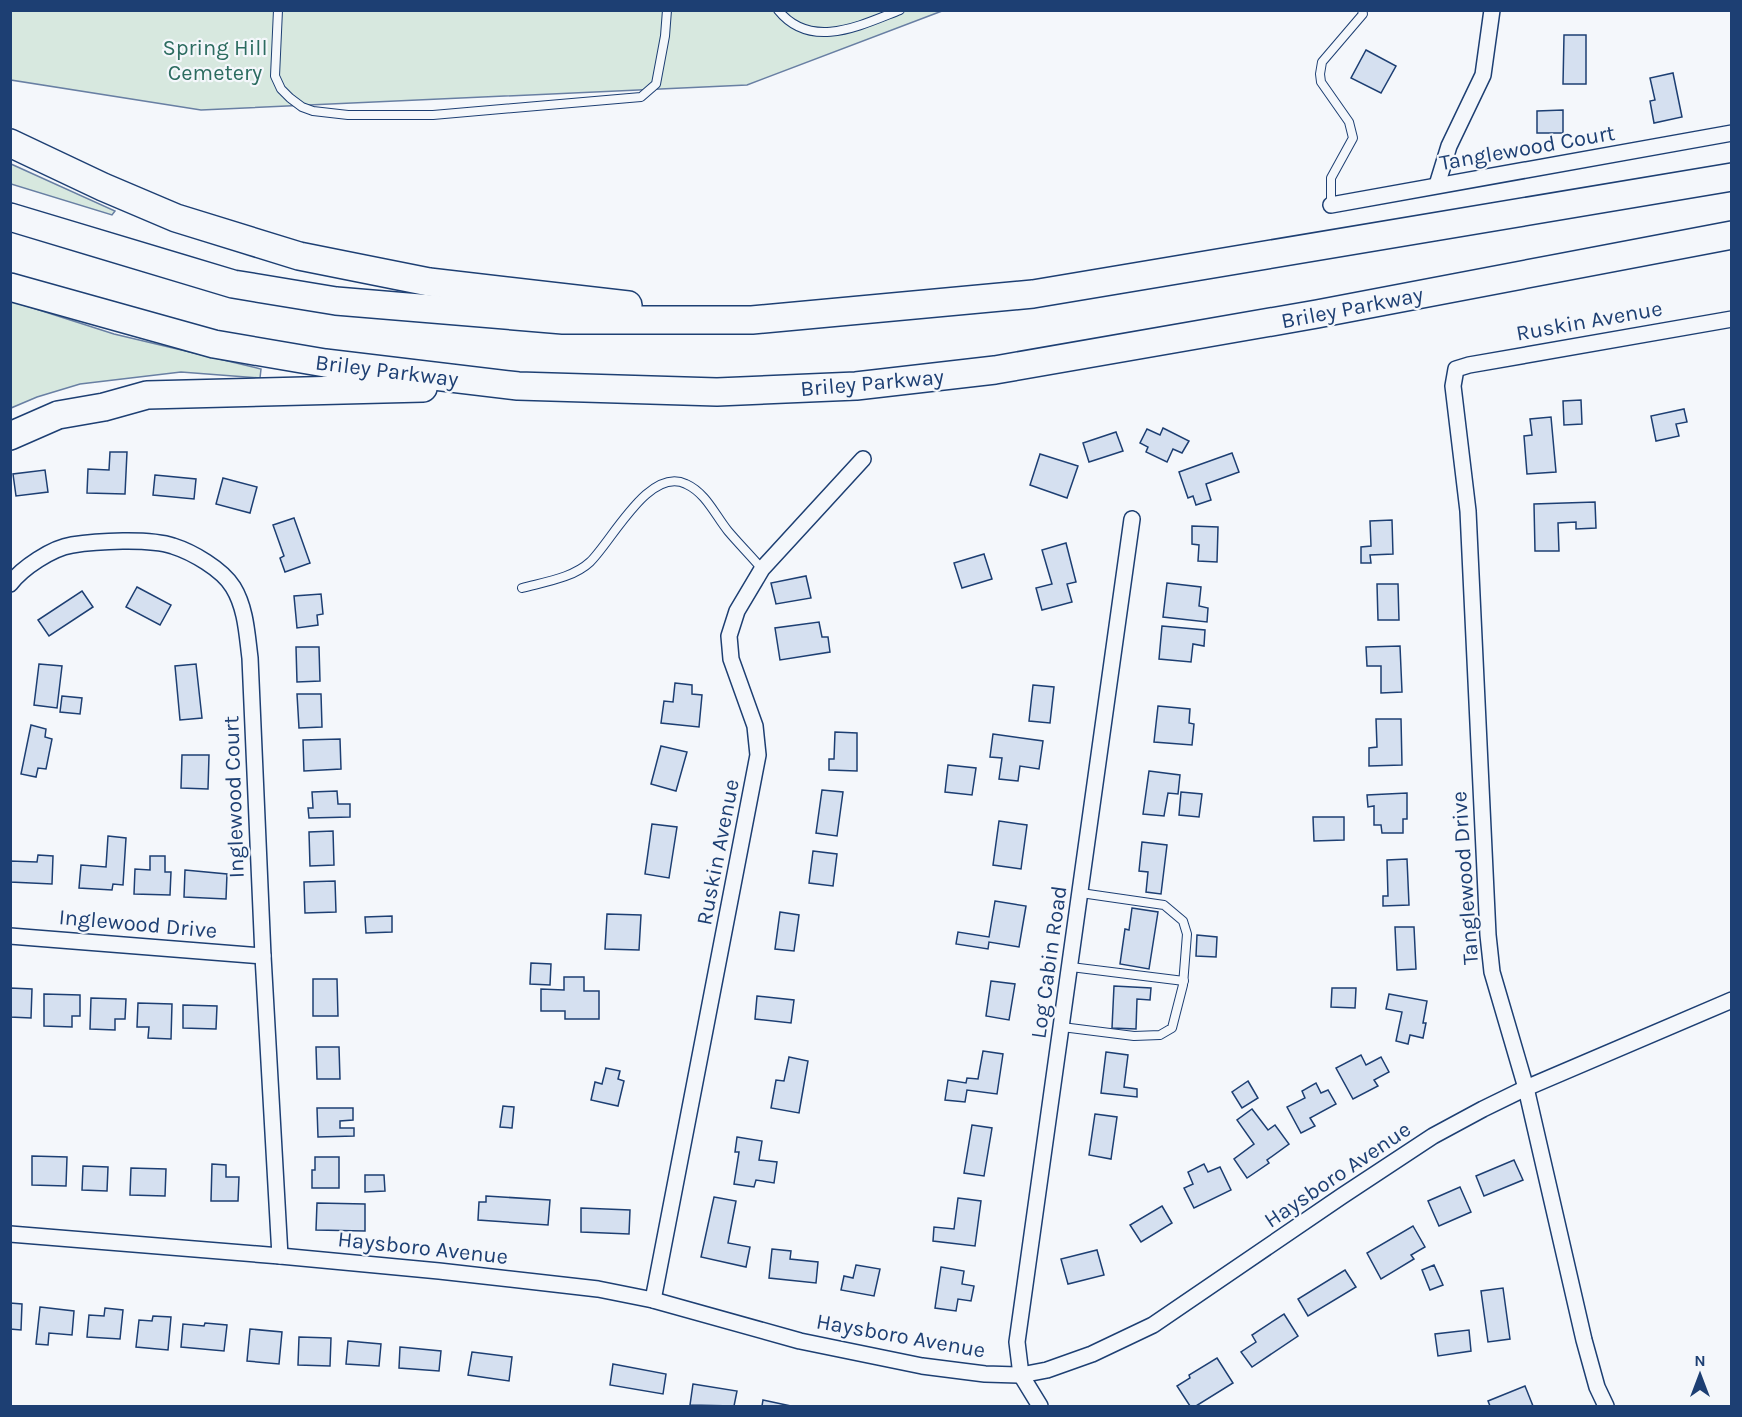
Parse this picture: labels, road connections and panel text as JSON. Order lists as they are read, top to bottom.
{
  "streets": {
    "highway": ["Briley Parkway"],
    "street": [
      "Tanglewood Court",
      "Ruskin Avenue",
      "Inglewood Court",
      "Tanglewood Drive",
      "Inglewood Drive",
      "Log Cabin Road",
      "Haysboro Avenue"
    ]
  },
  "crossings": [
    ["Ruskin Avenue", "Tanglewood Drive"],
    ["Ruskin Avenue", "Haysboro Avenue"],
    ["Inglewood Court", "Inglewood Drive"],
    ["Inglewood Court", "Haysboro Avenue"],
    ["Tanglewood Drive", "Haysboro Avenue"],
    ["Log Cabin Road", "Haysboro Avenue"]
  ],
  "parks": ["Spring Hill Cemetery"],
  "north": "top"
}
